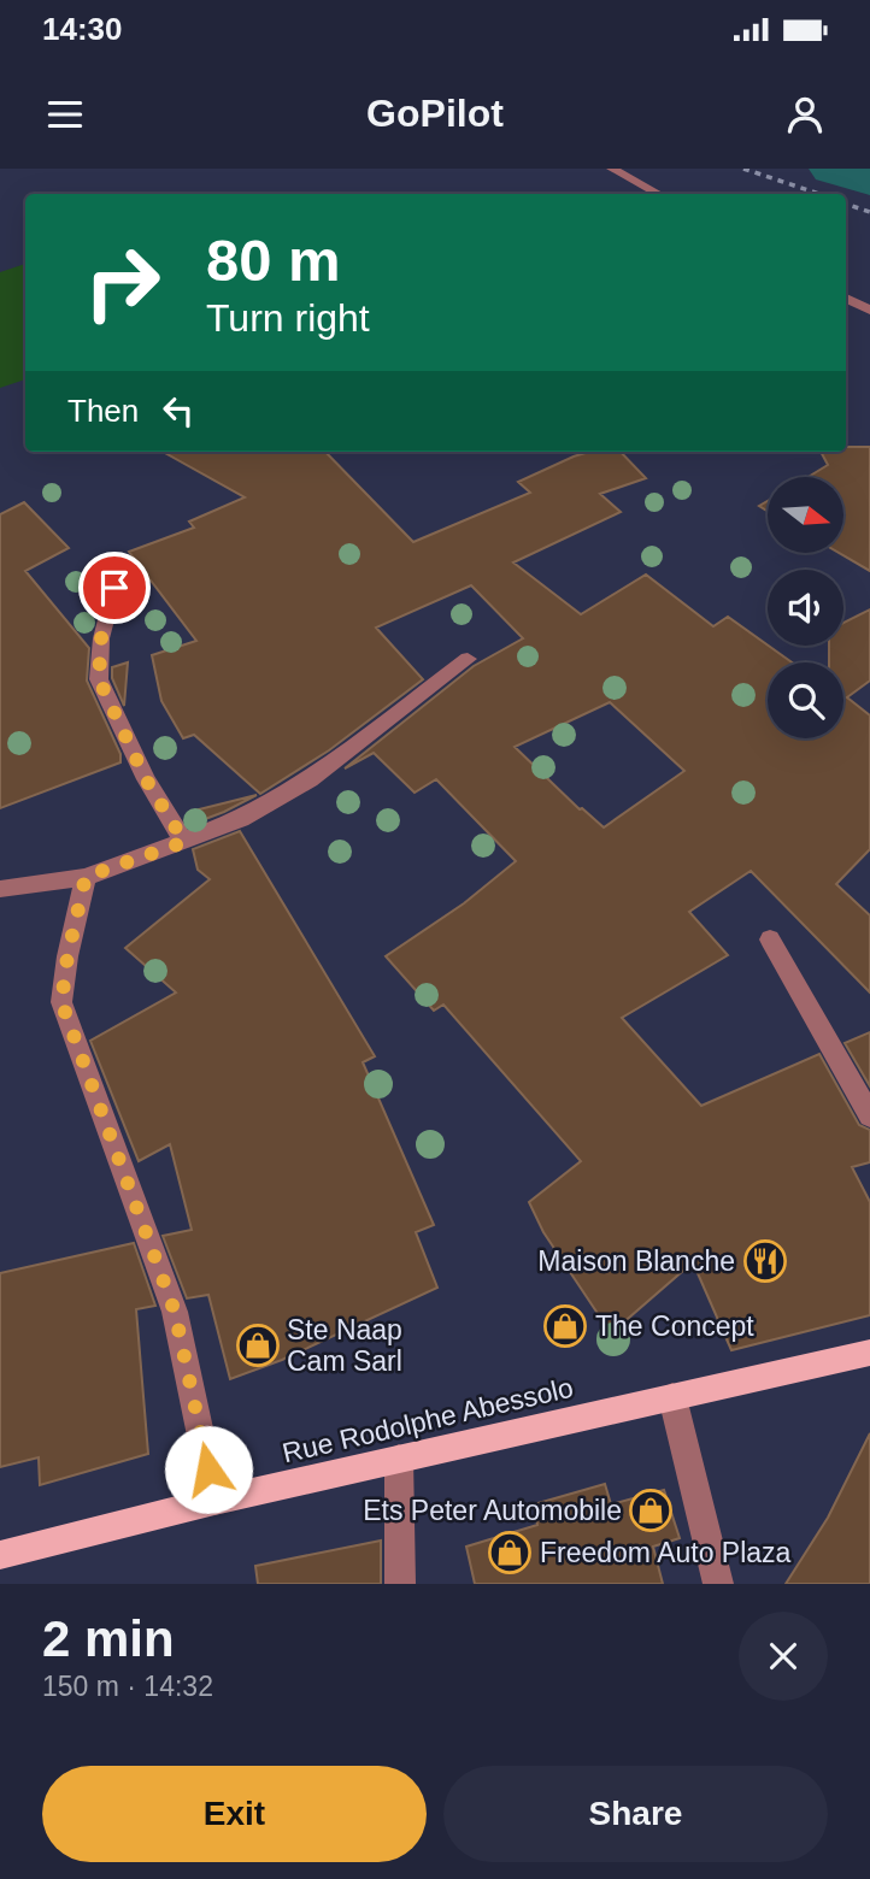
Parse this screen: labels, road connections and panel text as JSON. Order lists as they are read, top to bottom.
{
  "streets": {
    "main road": ["Rue Rodolphe Abessolo"]
  },
  "places": {
    "restaurant": ["Maison Blanche"],
    "shop": [
      "The Concept",
      "Ste Naap Cam Sarl",
      "Ets Peter Automobile",
      "Freedom Auto Plaza"
    ]
  },
  "north": "right",
  "page": {
    "status": "14:30",
    "header": "GoPilot",
    "turn": ["80 m", "Turn right"],
    "then": "Then",
    "heading": ["2 min", "150 m · 14:32"],
    "buttons": ["Exit", "Share"]
  }
}
